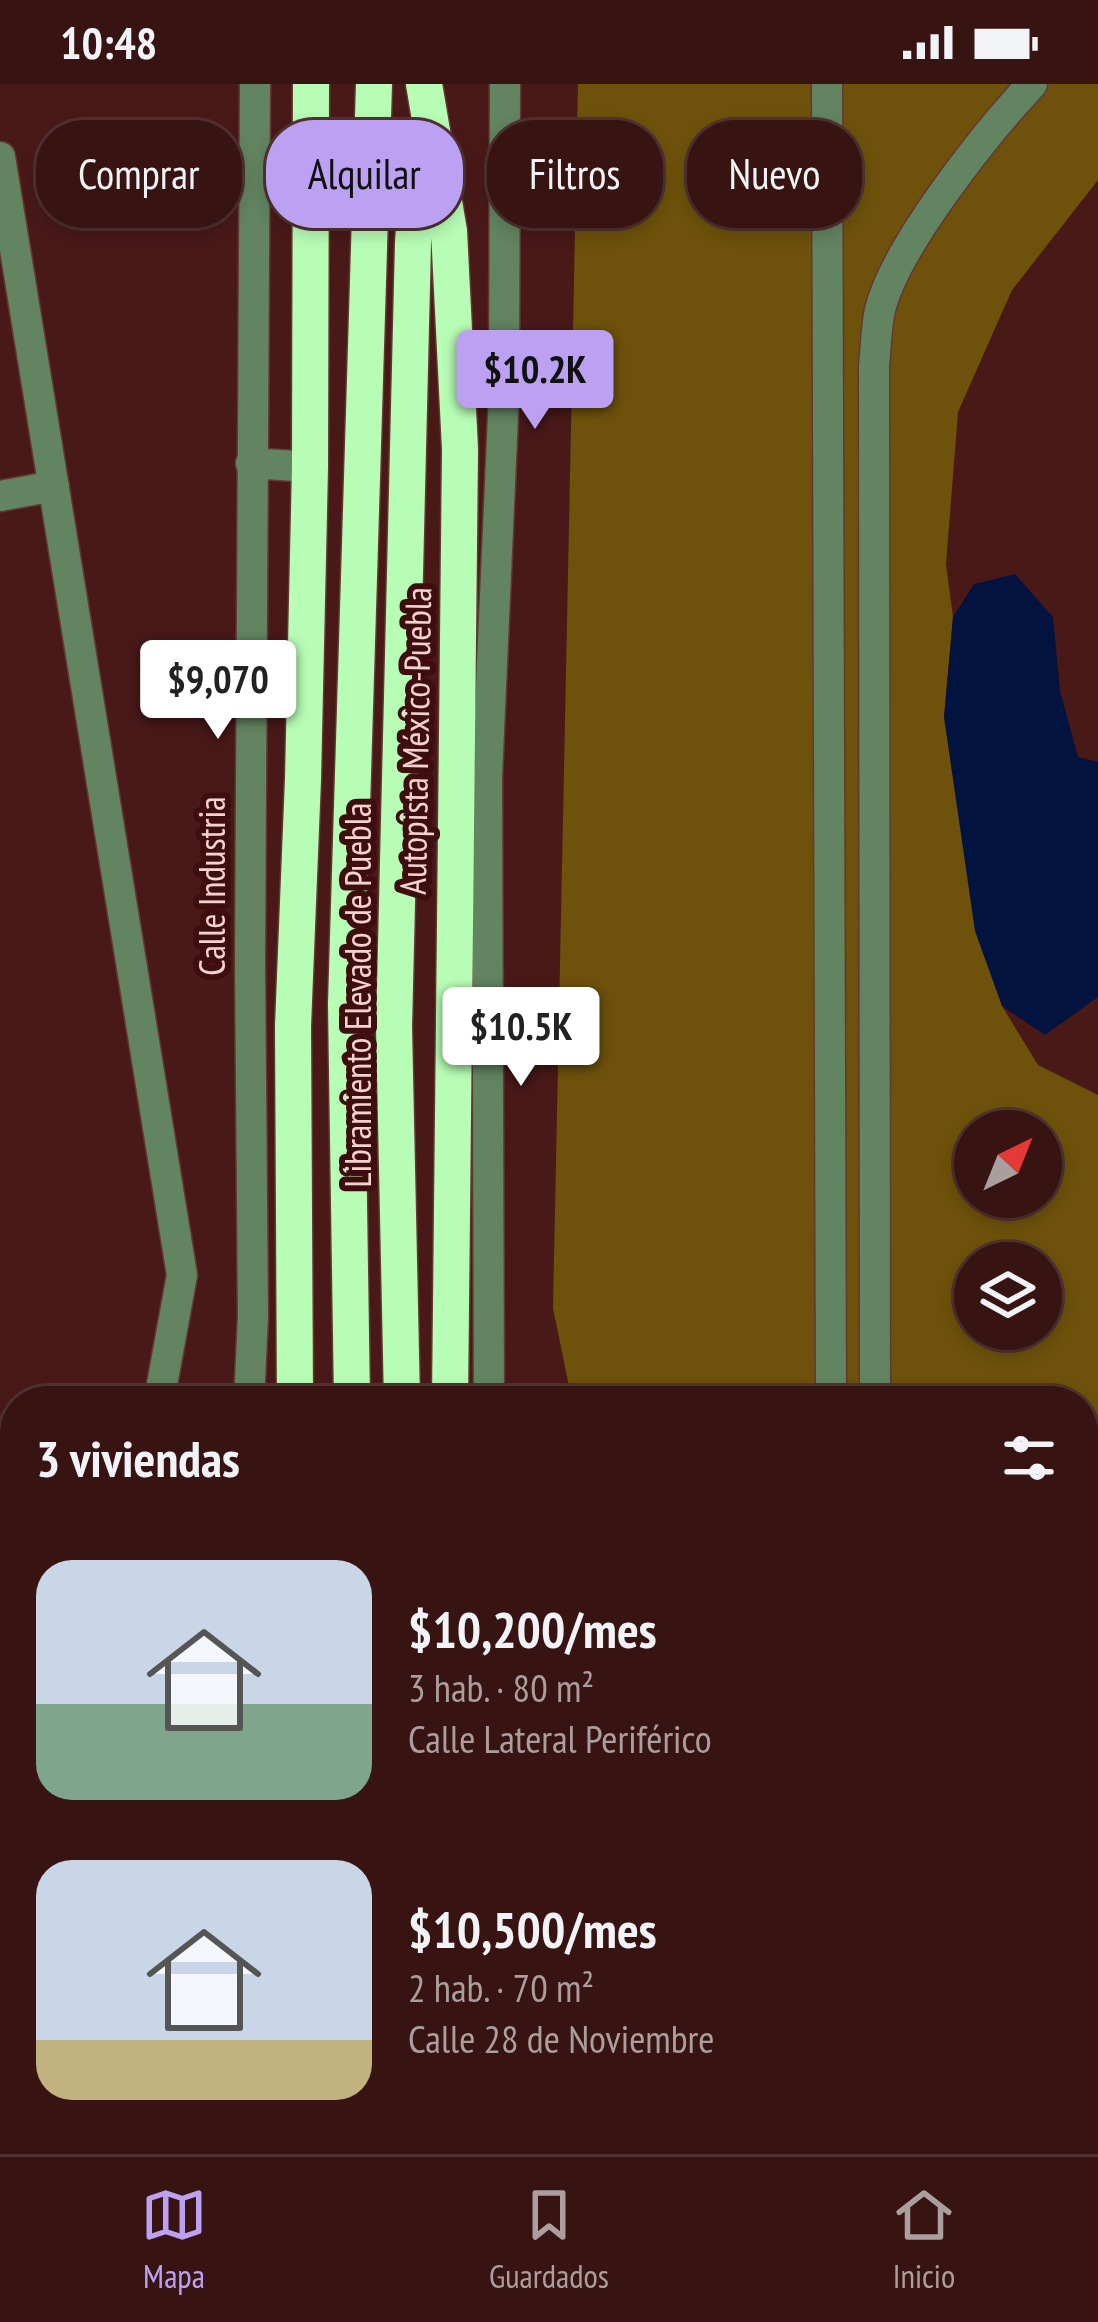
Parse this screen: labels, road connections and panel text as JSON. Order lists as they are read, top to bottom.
{
  "streets": {
    "highway": ["Autopista México-Puebla", "Libramiento Elevado de Puebla"],
    "street": ["Calle Industria"]
  },
  "crossings": [
    ["Autopista México-Puebla", "Libramiento Elevado de Puebla"]
  ],
  "north": "top right",
  "page": {
    "status": "10:48",
    "chip": [
      "Comprar",
      "Alquilar",
      "Filtros",
      "Nuevo"
    ],
    "price": ["$10.2K", "$9,070", "$10.5K"],
    "heading": "3 viviendas",
    "list": [
      {
        "name": "$10,200/mes",
        "note": "3 hab. · 80 m² · Calle Lateral Periférico"
      },
      {
        "name": "$10,500/mes",
        "note": "2 hab. · 70 m² · Calle 28 de Noviembre"
      }
    ],
    "tabs": ["Mapa", "Guardados", "Inicio"]
  }
}
